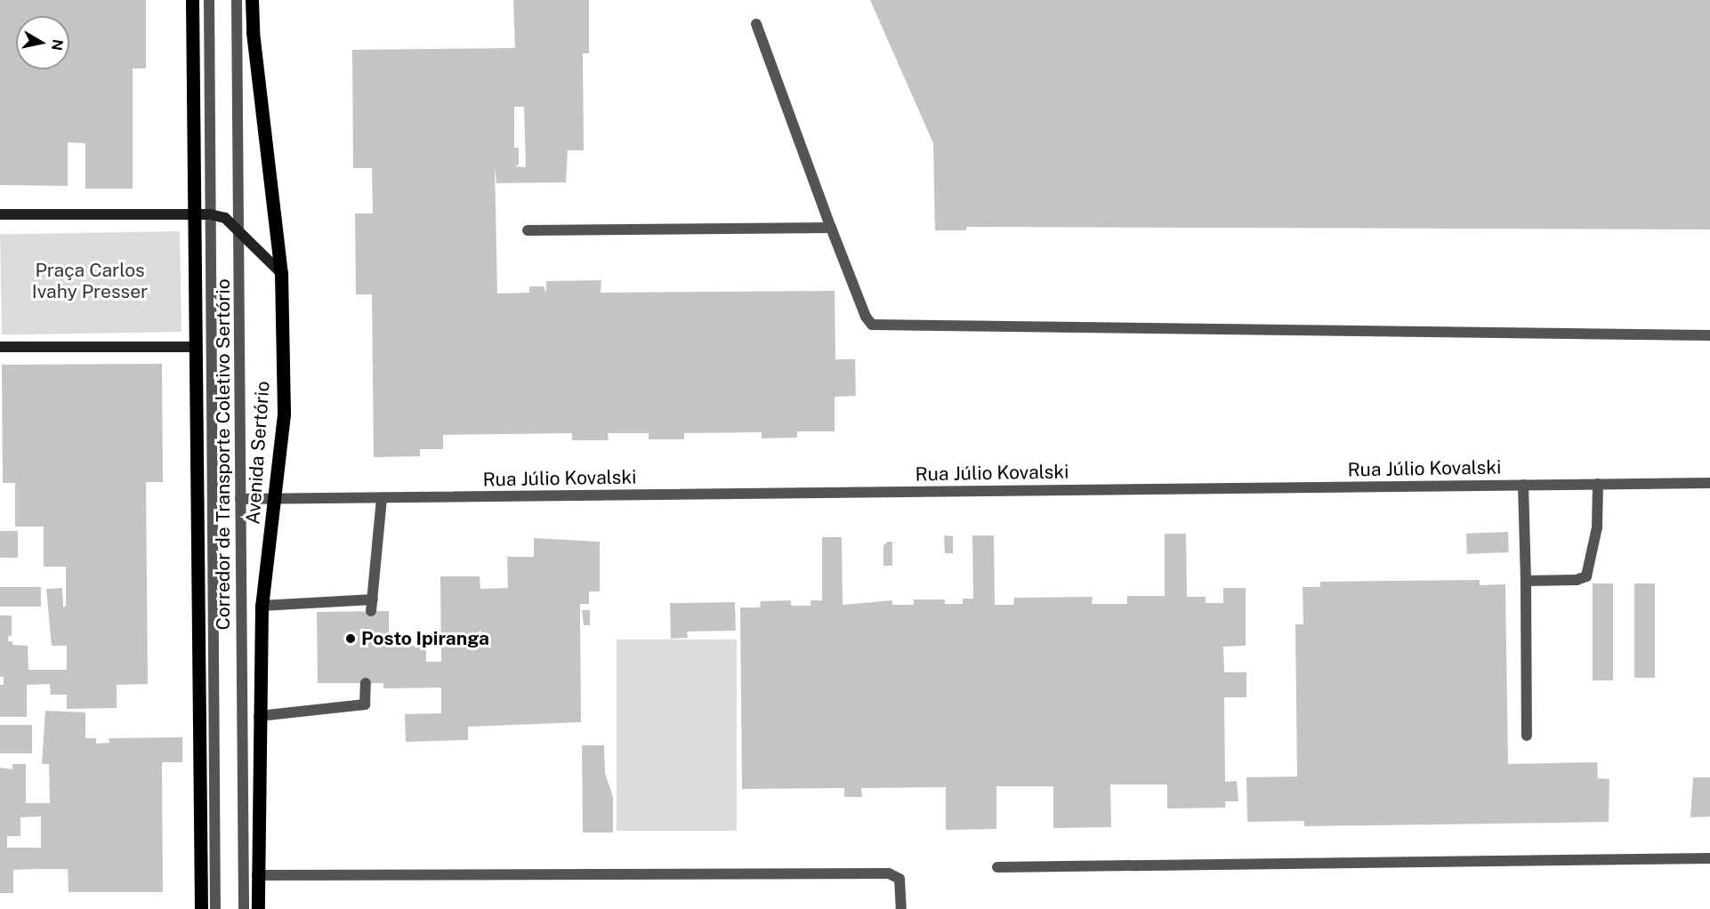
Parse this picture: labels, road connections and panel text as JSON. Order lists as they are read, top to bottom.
{
  "streets": {
    "main road": ["Avenida Sertório"],
    "lane": ["Corredor de Transporte Coletivo Sertório", "Rua Júlio Kovalski"]
  },
  "crossings": [
    ["Avenida Sertório", "Rua Júlio Kovalski"],
    ["Corredor de Transporte Coletivo Sertório", "Rua Júlio Kovalski"]
  ],
  "parks": ["Praça Carlos Ivahy Presser"],
  "places": ["Posto Ipiranga"],
  "north": "right"
}
